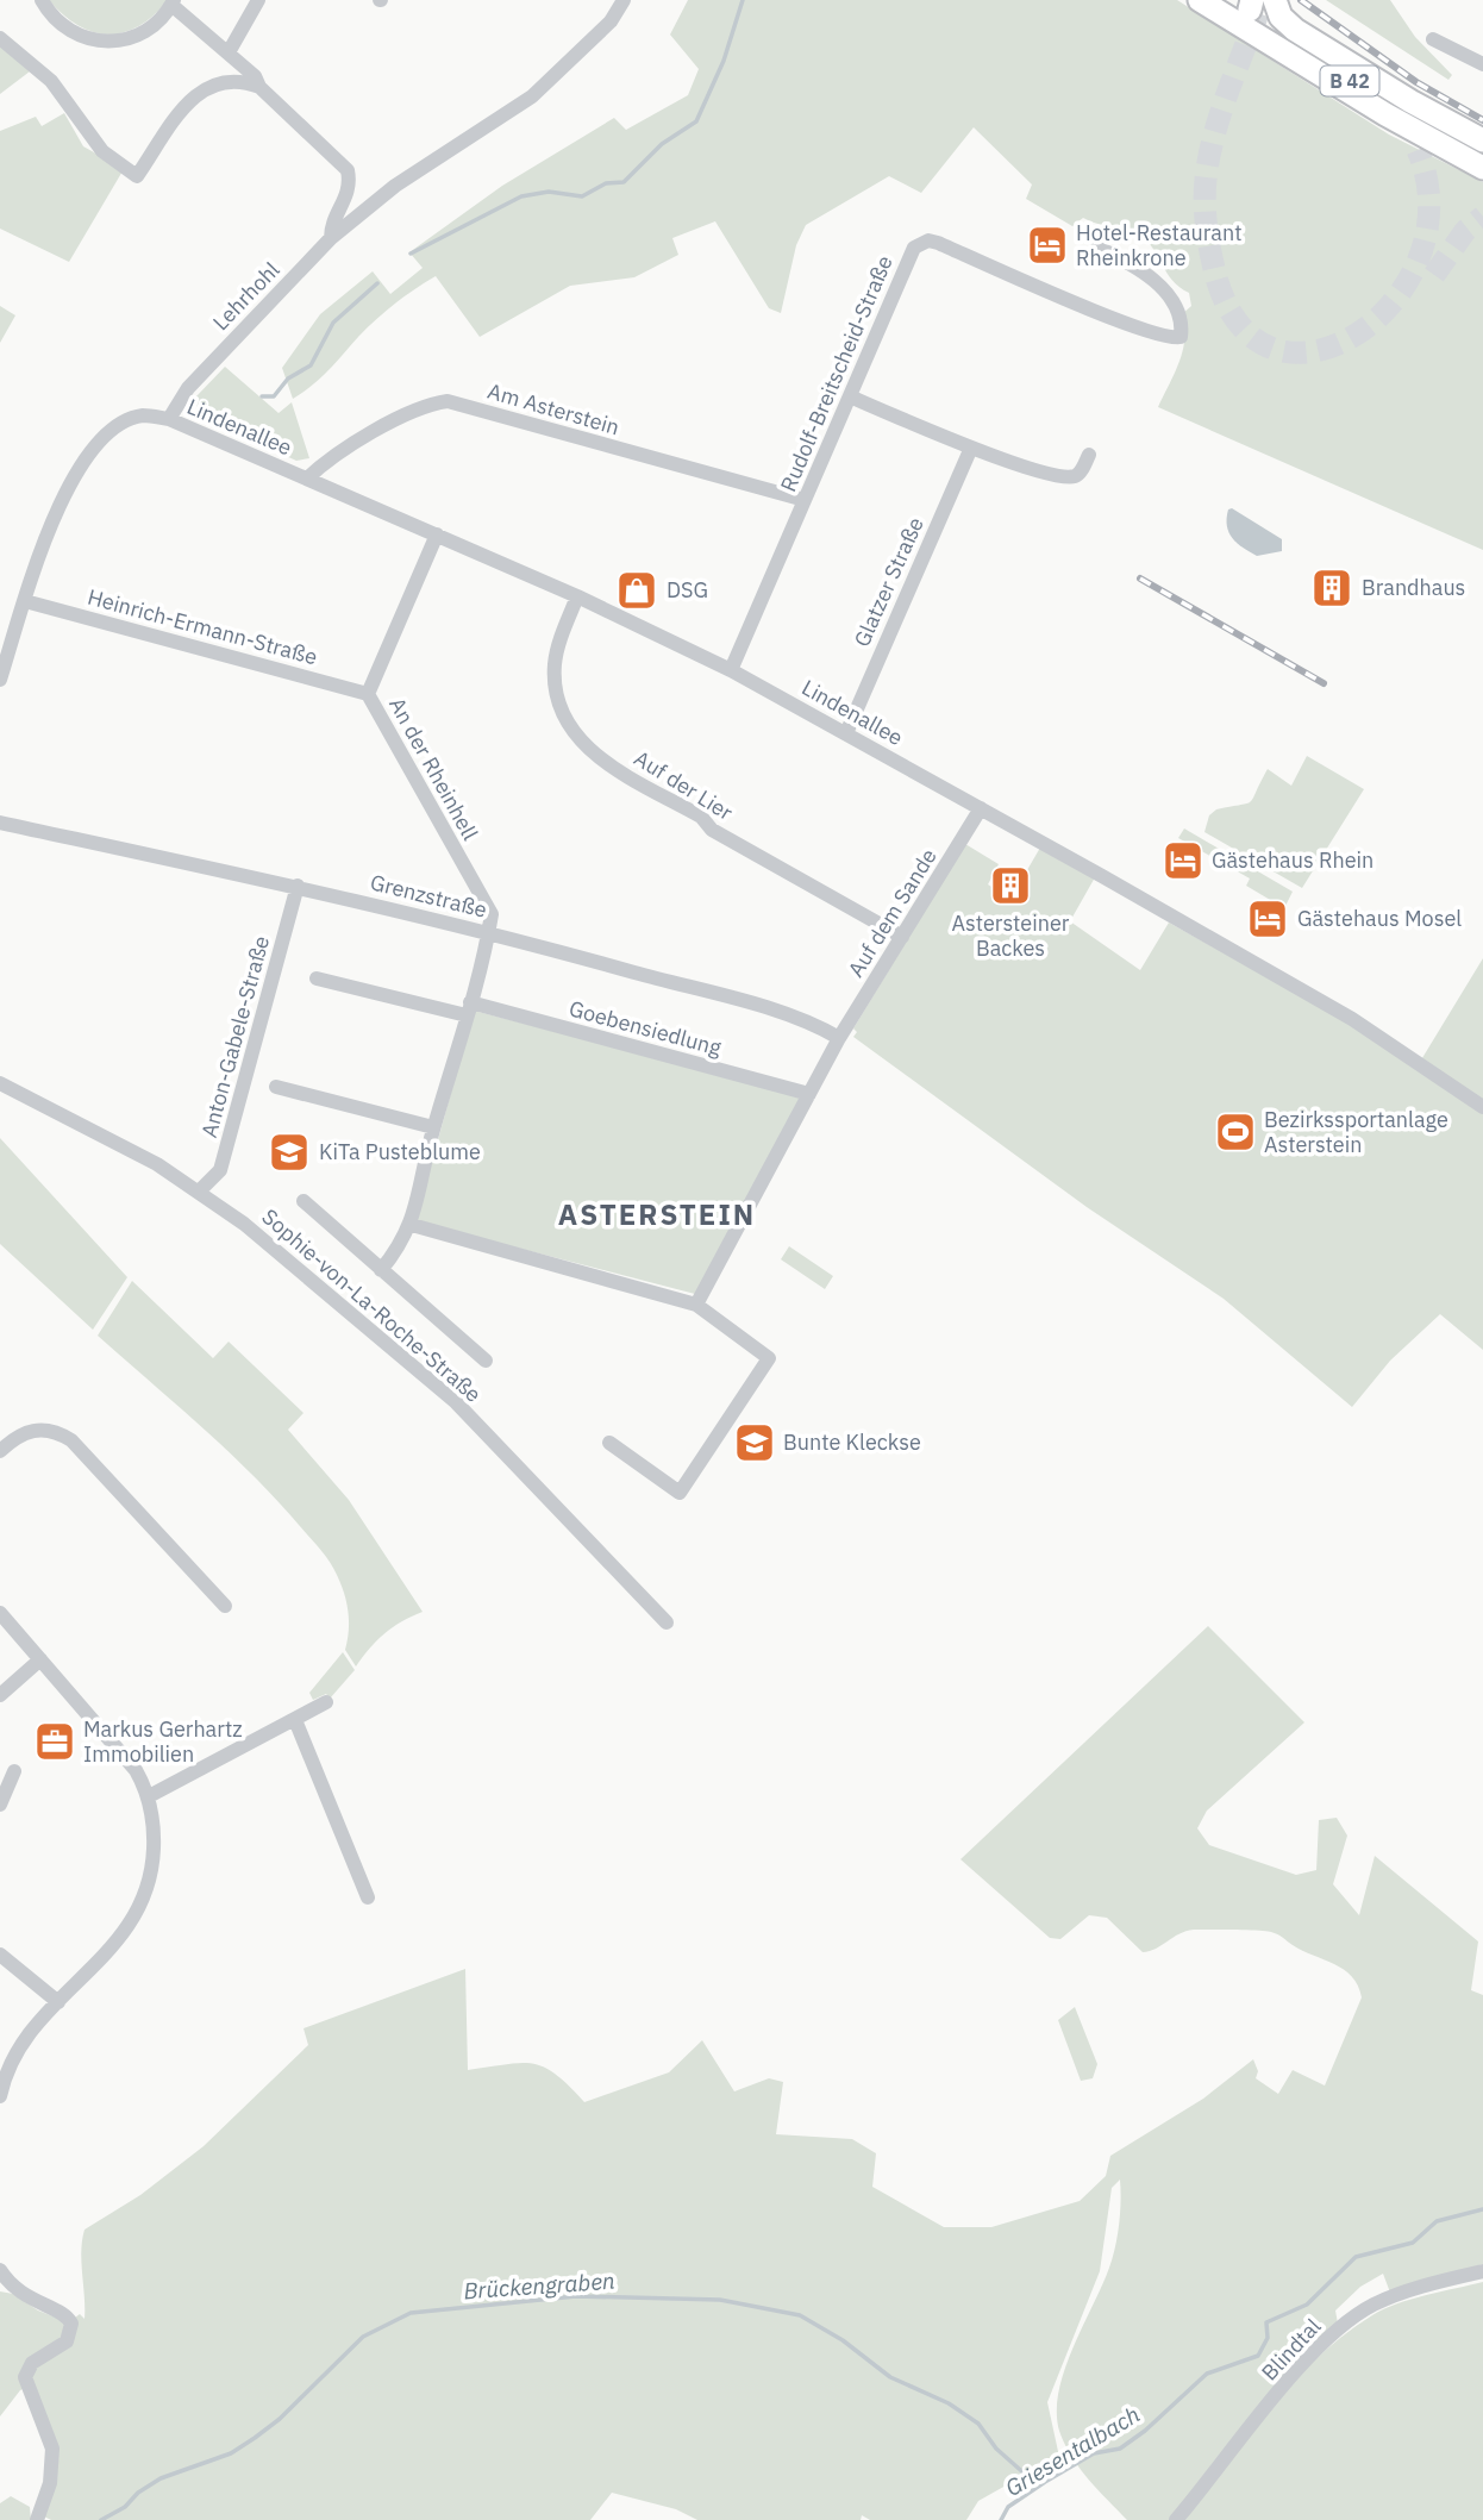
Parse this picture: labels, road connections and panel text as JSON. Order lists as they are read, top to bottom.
{
  "streets": {
    "highway": ["B 42"],
    "street": [
      "Lehrhohl",
      "Rudolf-Breitscheid-Straße",
      "Am Asterstein",
      "Lindenallee",
      "Glatzer Straße",
      "Heinrich-Ermann-Straße",
      "An der Rheinhell",
      "Auf der Lier",
      "Grenzstraße",
      "Auf dem Sande",
      "Goebensiedlung",
      "Anton-Gabele-Straße",
      "Sophie-von-La-Roche-Straße",
      "Blindtal"
    ]
  },
  "crossings": [
    ["Lehrhohl", "Lindenallee"],
    ["Rudolf-Breitscheid-Straße", "Am Asterstein"],
    ["Rudolf-Breitscheid-Straße", "Lindenallee"],
    ["Am Asterstein", "Lindenallee"],
    ["Lindenallee", "Glatzer Straße"],
    ["Lindenallee", "An der Rheinhell"],
    ["Lindenallee", "Auf der Lier"],
    ["Lindenallee", "Auf dem Sande"],
    ["Heinrich-Ermann-Straße", "An der Rheinhell"],
    ["An der Rheinhell", "Grenzstraße"],
    ["Auf der Lier", "Auf dem Sande"],
    ["Grenzstraße", "Auf dem Sande"],
    ["Grenzstraße", "Anton-Gabele-Straße"],
    ["Anton-Gabele-Straße", "Sophie-von-La-Roche-Straße"]
  ],
  "districts": ["ASTERSTEIN"],
  "water": ["Brückengraben", "Griesentalbach"],
  "places": {
    "hotel": ["Hotel-Restaurant Rheinkrone", "Gästehaus Rhein", "Gästehaus Mosel"],
    "building": ["Brandhaus", "Astersteiner Backes"],
    "shop": ["DSG"],
    "sports": ["Bezirkssportanlage Asterstein"],
    "school or university": ["KiTa Pusteblume", "Bunte Kleckse"],
    "office": ["Markus Gerhartz Immobilien"]
  }
}
